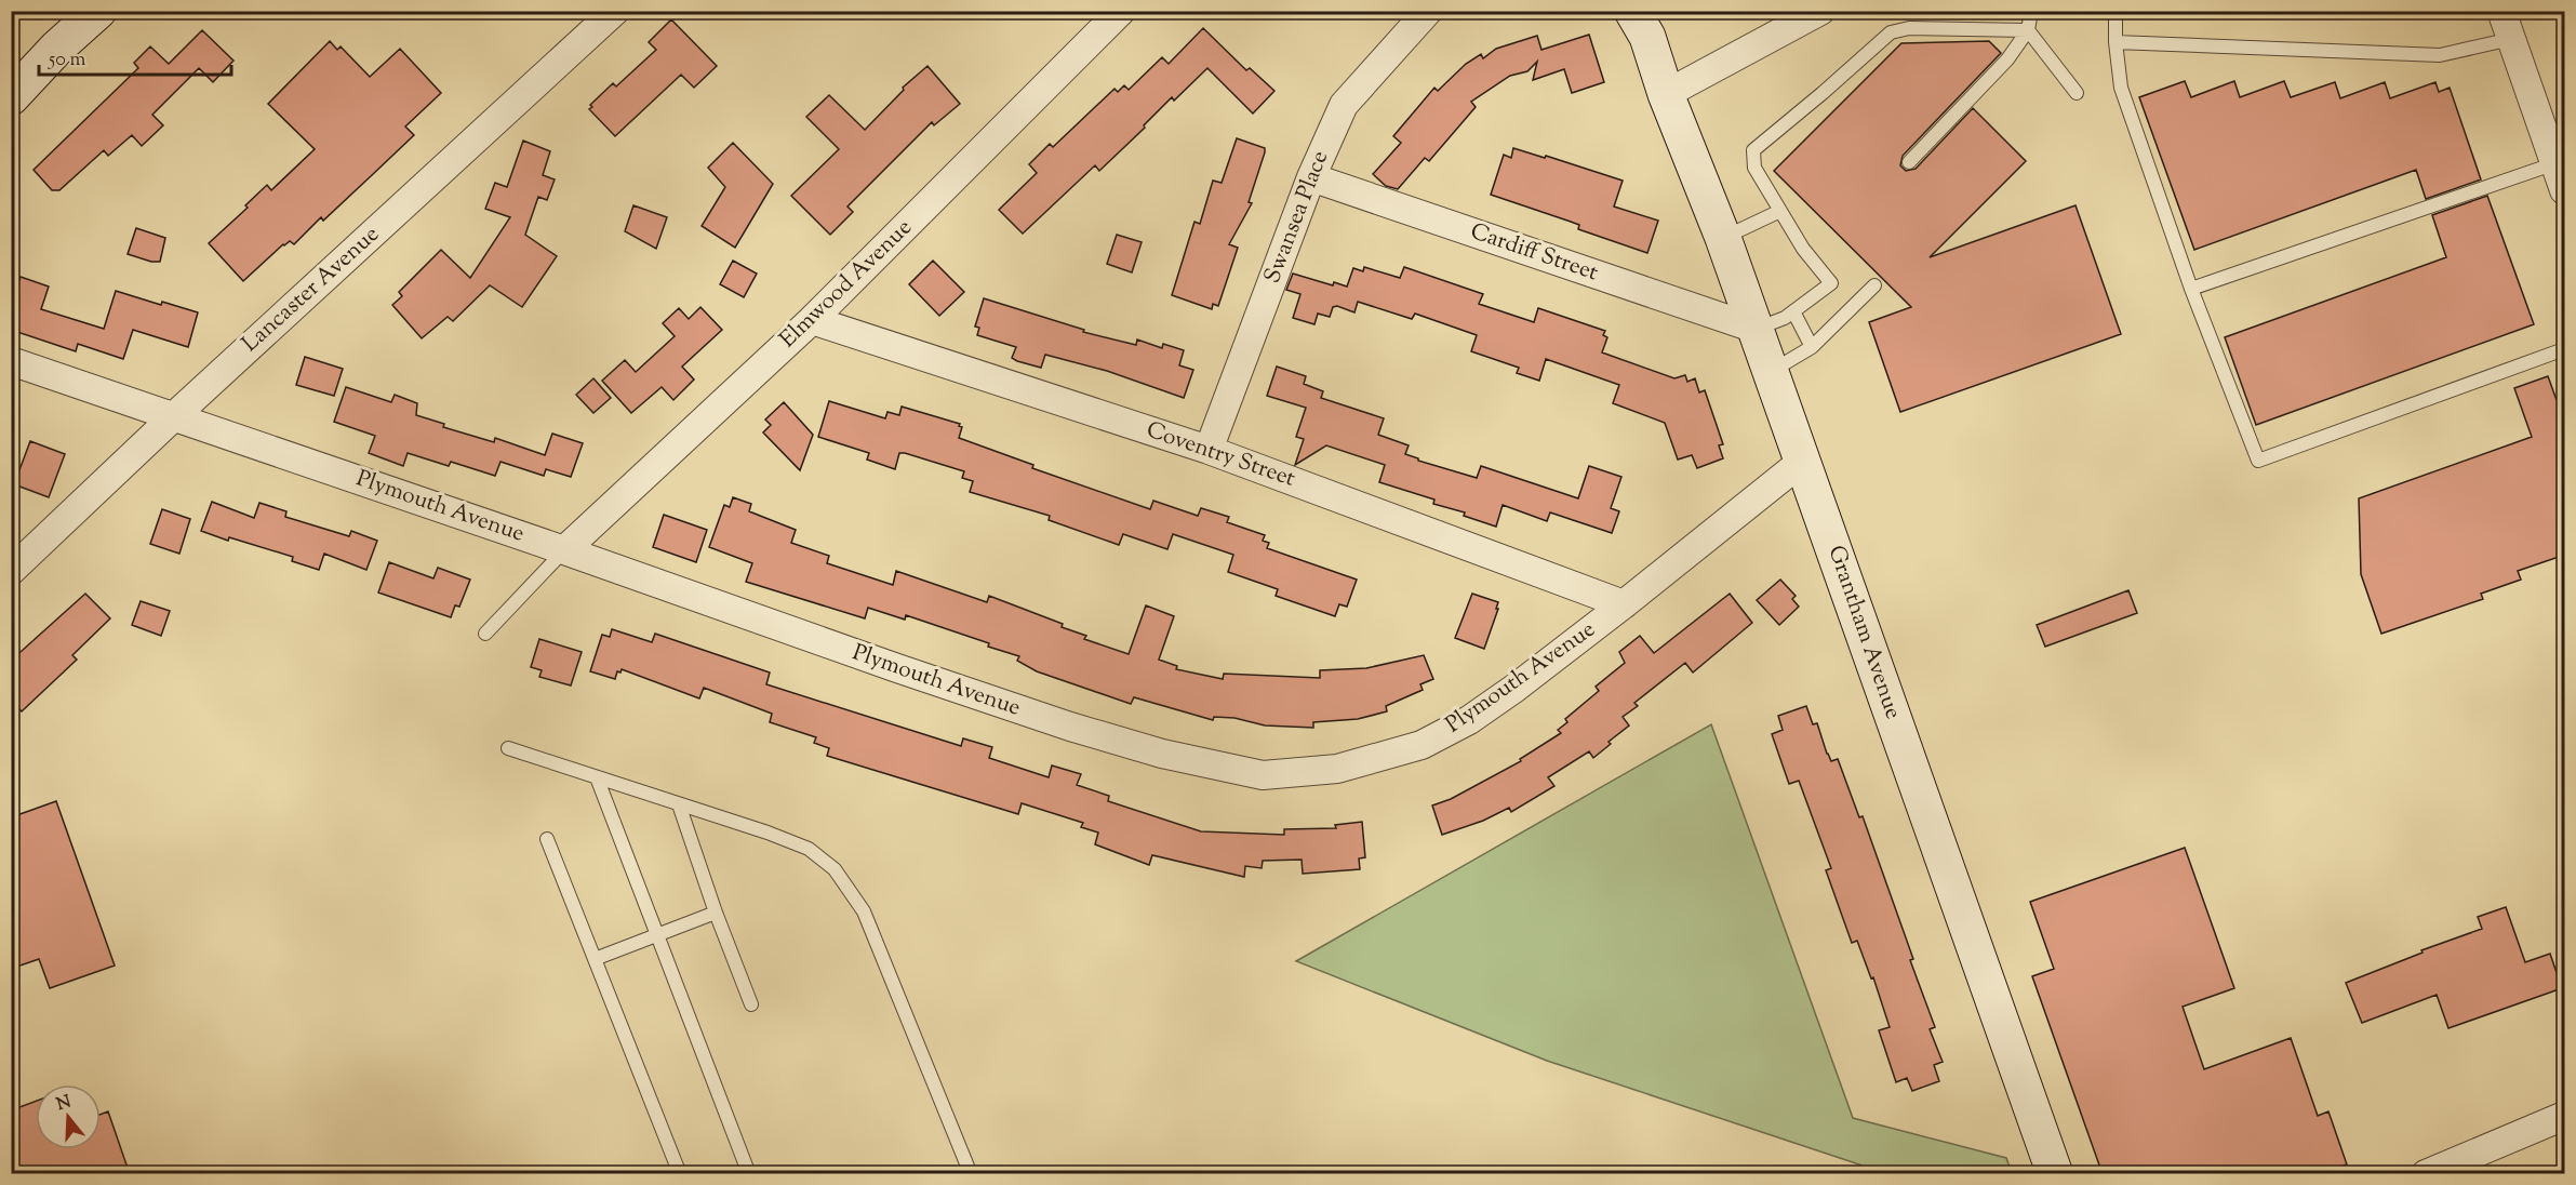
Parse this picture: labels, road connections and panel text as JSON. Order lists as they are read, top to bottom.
{
  "streets": {
    "street": [
      "Swansea Place",
      "Cardiff Street",
      "Elmwood Avenue",
      "Lancaster Avenue",
      "Coventry Street",
      "Plymouth Avenue",
      "Grantham Avenue"
    ]
  },
  "crossings": [
    ["Swansea Place", "Cardiff Street"],
    ["Swansea Place", "Coventry Street"],
    ["Cardiff Street", "Grantham Avenue"],
    ["Elmwood Avenue", "Coventry Street"],
    ["Elmwood Avenue", "Plymouth Avenue"],
    ["Lancaster Avenue", "Plymouth Avenue"],
    ["Coventry Street", "Plymouth Avenue"],
    ["Plymouth Avenue", "Grantham Avenue"]
  ],
  "scale_bar": "50 m",
  "north": "top"
}
